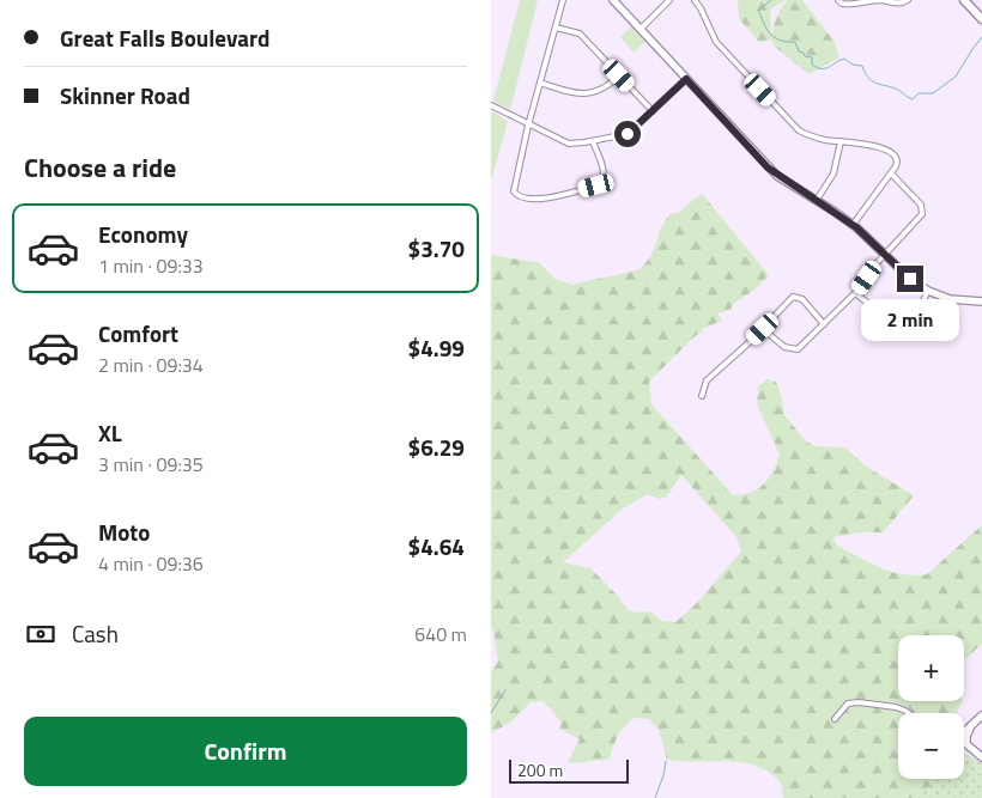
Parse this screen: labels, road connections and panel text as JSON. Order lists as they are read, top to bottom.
{
  "scale_bar": "200 m",
  "page": {
    "banner": ["Great Falls Boulevard", "Skinner Road"],
    "heading": "Choose a ride",
    "list": [
      {
        "name": "Economy",
        "note": "1 min · 09:33",
        "value": "$3.70"
      },
      {
        "name": "Comfort",
        "note": "2 min · 09:34",
        "value": "$4.99"
      },
      {
        "name": "XL",
        "note": "3 min · 09:35",
        "value": "$6.29"
      },
      {
        "name": "Moto",
        "note": "4 min · 09:36",
        "value": "$4.64"
      }
    ],
    "bubble": "2 min",
    "pay": ["Cash", "640 m"],
    "map_buttons": ["+", "−"],
    "buttons": "Confirm",
    "scale": "200 m"
  }
}
